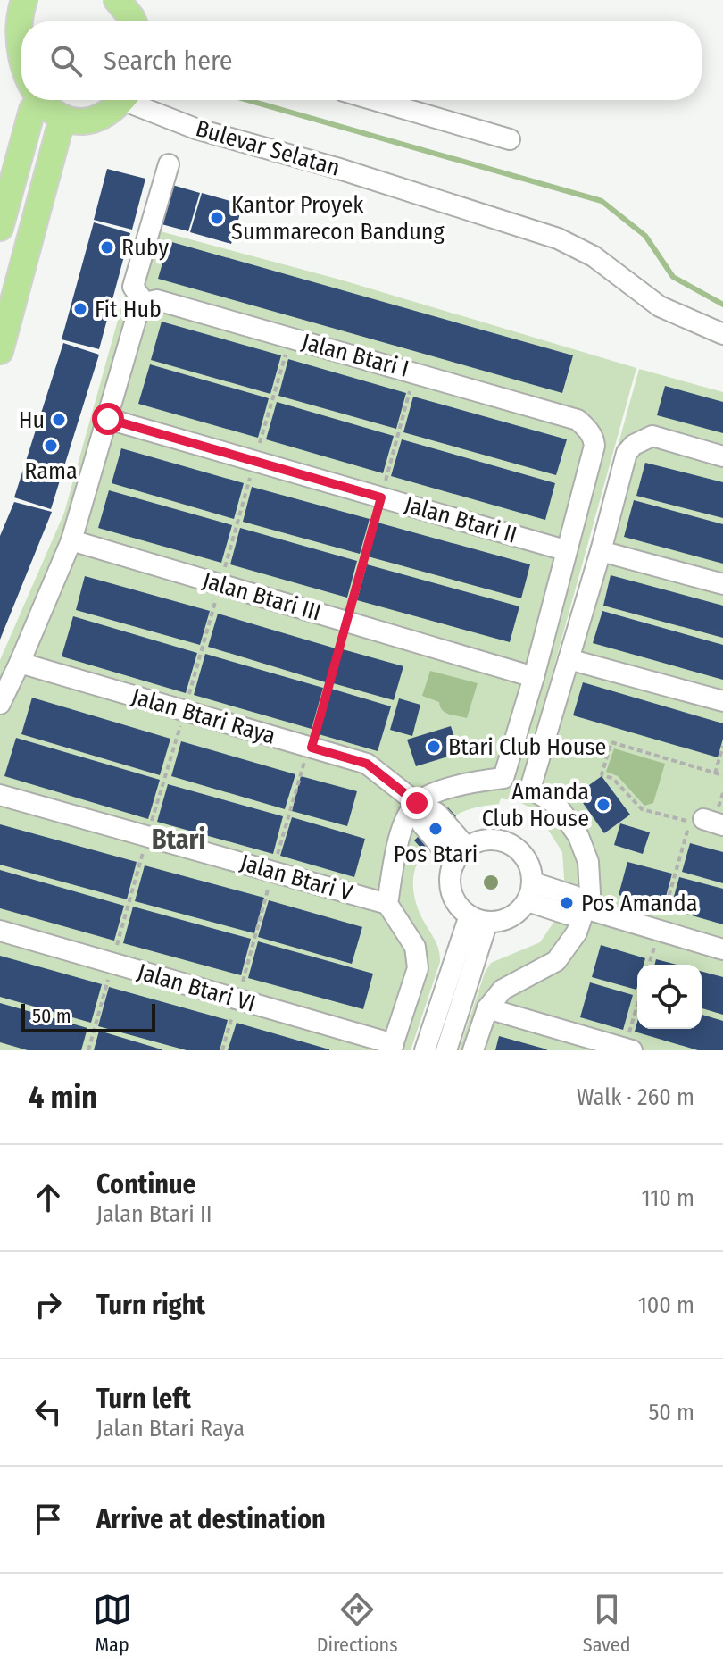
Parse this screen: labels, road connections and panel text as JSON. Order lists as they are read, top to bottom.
{
  "streets": {
    "street": [
      "Bulevar Selatan",
      "Jalan Btari I",
      "Jalan Btari II",
      "Jalan Btari III",
      "Jalan Btari Raya",
      "Jalan Btari V",
      "Jalan Btari VI"
    ]
  },
  "crossings": [
    ["Jalan Btari I", "Jalan Btari II"]
  ],
  "districts": ["Btari"],
  "places": [
    "Kantor Proyek Summarecon Bandung",
    "Ruby",
    "Fit Hub",
    "Hu",
    "Rama",
    "Btari Club House",
    "Amanda Club House",
    "Pos Btari",
    "Pos Amanda"
  ],
  "scale_bar": "50 m",
  "page": {
    "search": "Search here",
    "scale": "50 m",
    "heading": ["4 min", "Walk · 260 m"],
    "list": [
      ["Continue", "Jalan Btari II", "110 m"],
      ["Turn right", "100 m"],
      ["Turn left", "Jalan Btari Raya", "50 m"],
      "Arrive at destination"
    ],
    "nav": ["Map", "Directions", "Saved"]
  }
}
